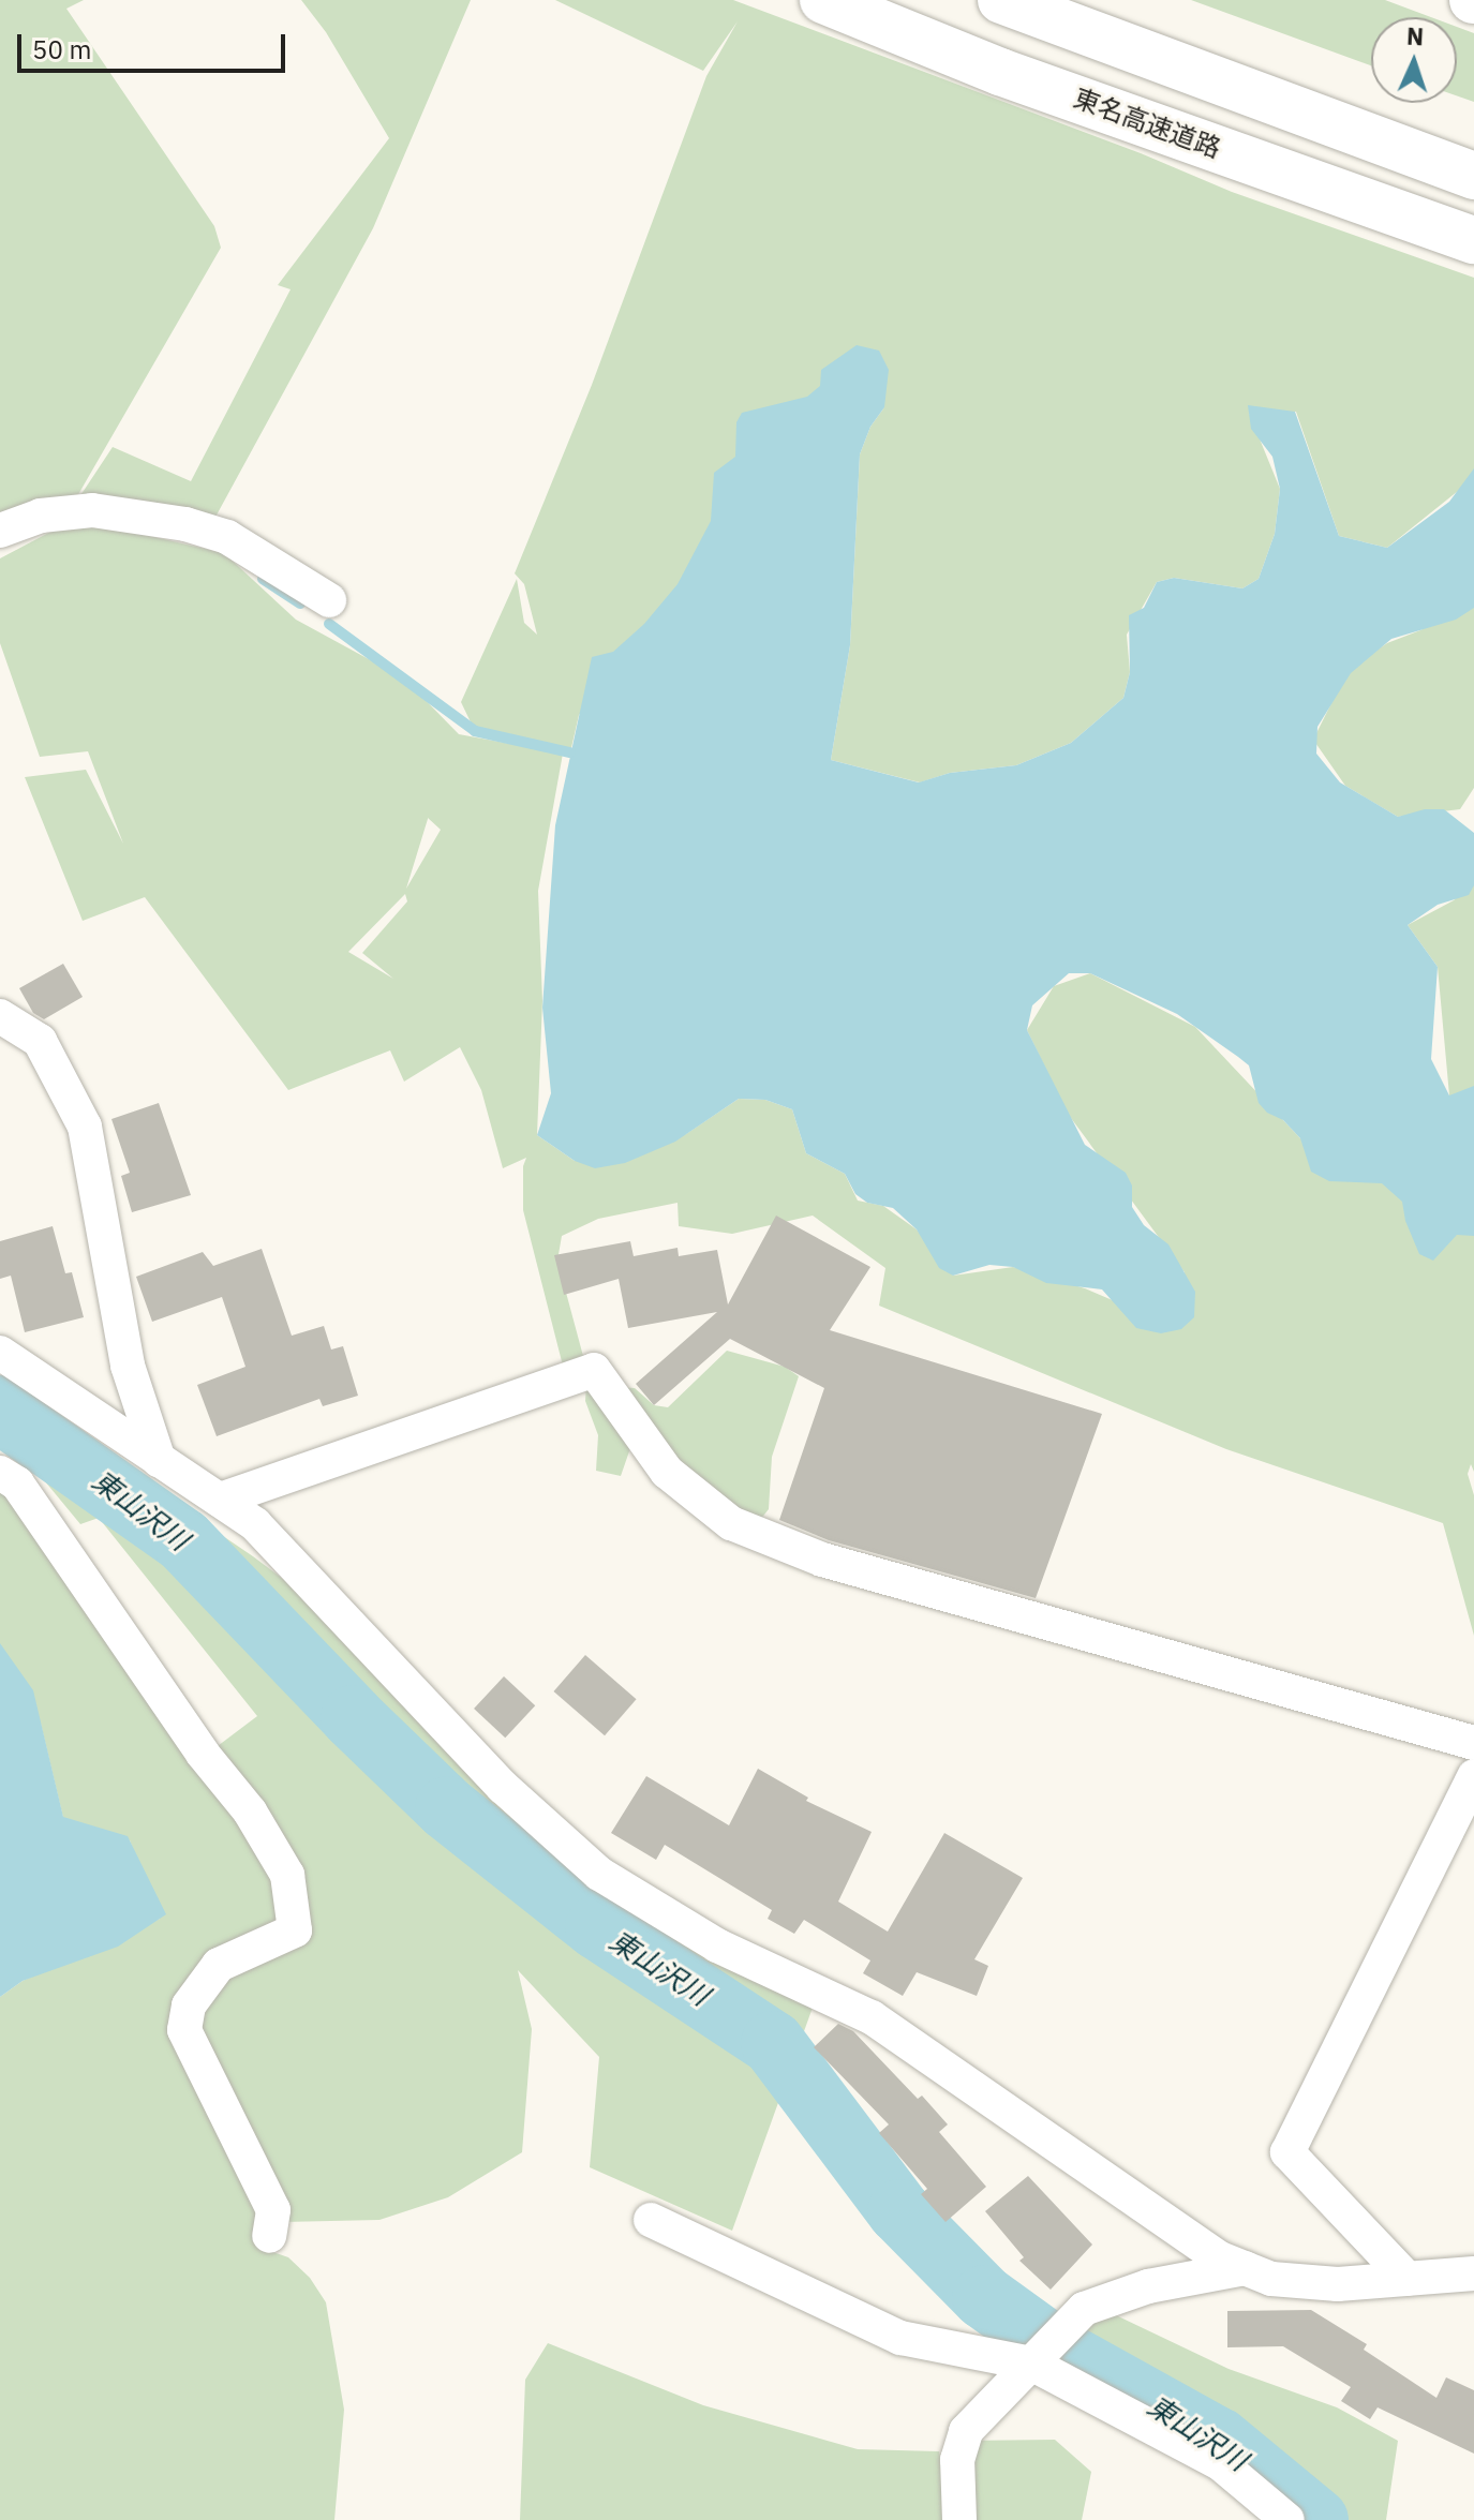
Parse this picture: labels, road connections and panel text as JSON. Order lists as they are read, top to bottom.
{
  "streets": {
    "highway": ["東名高速道路"]
  },
  "water": ["東山沢川"],
  "scale_bar": "50 m",
  "north": "top"
}
